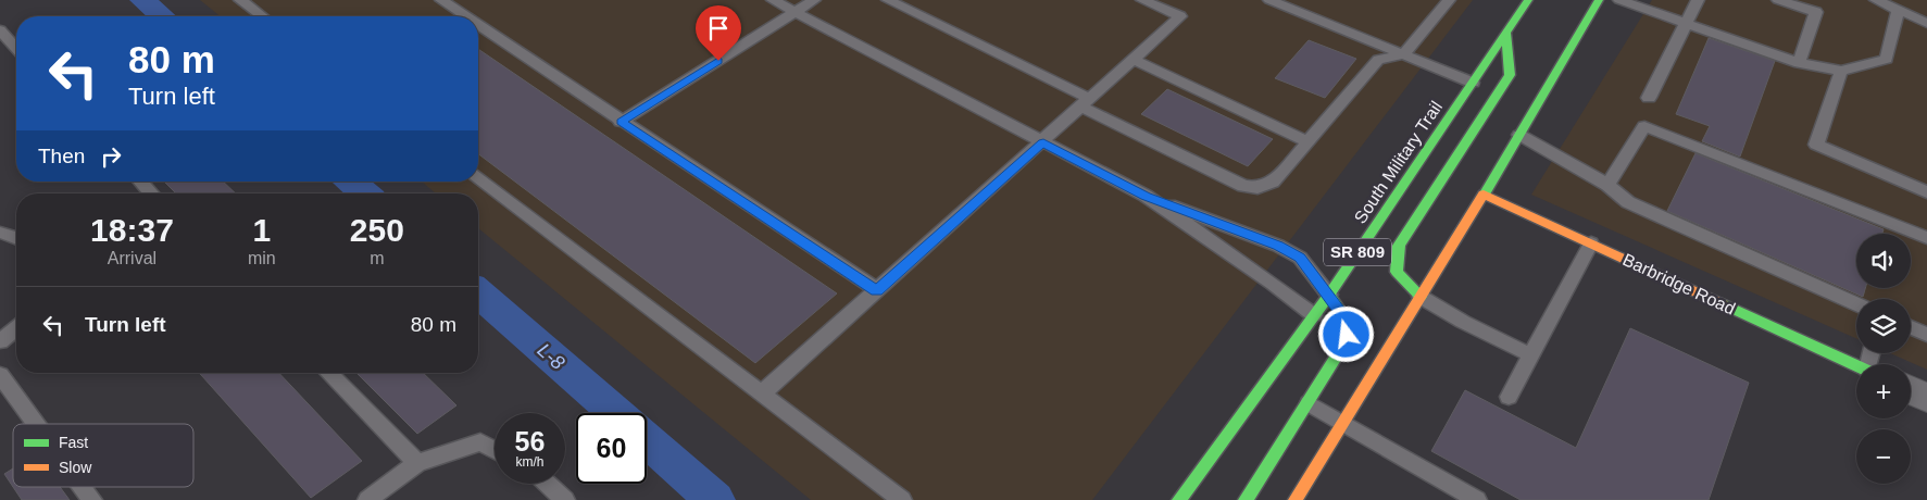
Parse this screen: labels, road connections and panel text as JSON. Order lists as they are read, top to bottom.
{
  "streets": {
    "main road": ["South Military Trail", "SR 809", "Barbridge Road"]
  },
  "water": ["L-8"],
  "legend": ["Fast", "Slow"],
  "page": {
    "turn": ["80 m", "Turn left"],
    "then": "Then",
    "eta": [
      "18:37",
      "Arrival",
      "1",
      "min",
      "250",
      "m"
    ],
    "map_buttons": ["+", "−"],
    "list": [
      {
        "name": "Turn left",
        "value": "80 m"
      }
    ],
    "speed": "56 km/h",
    "limit": "60"
  }
}
